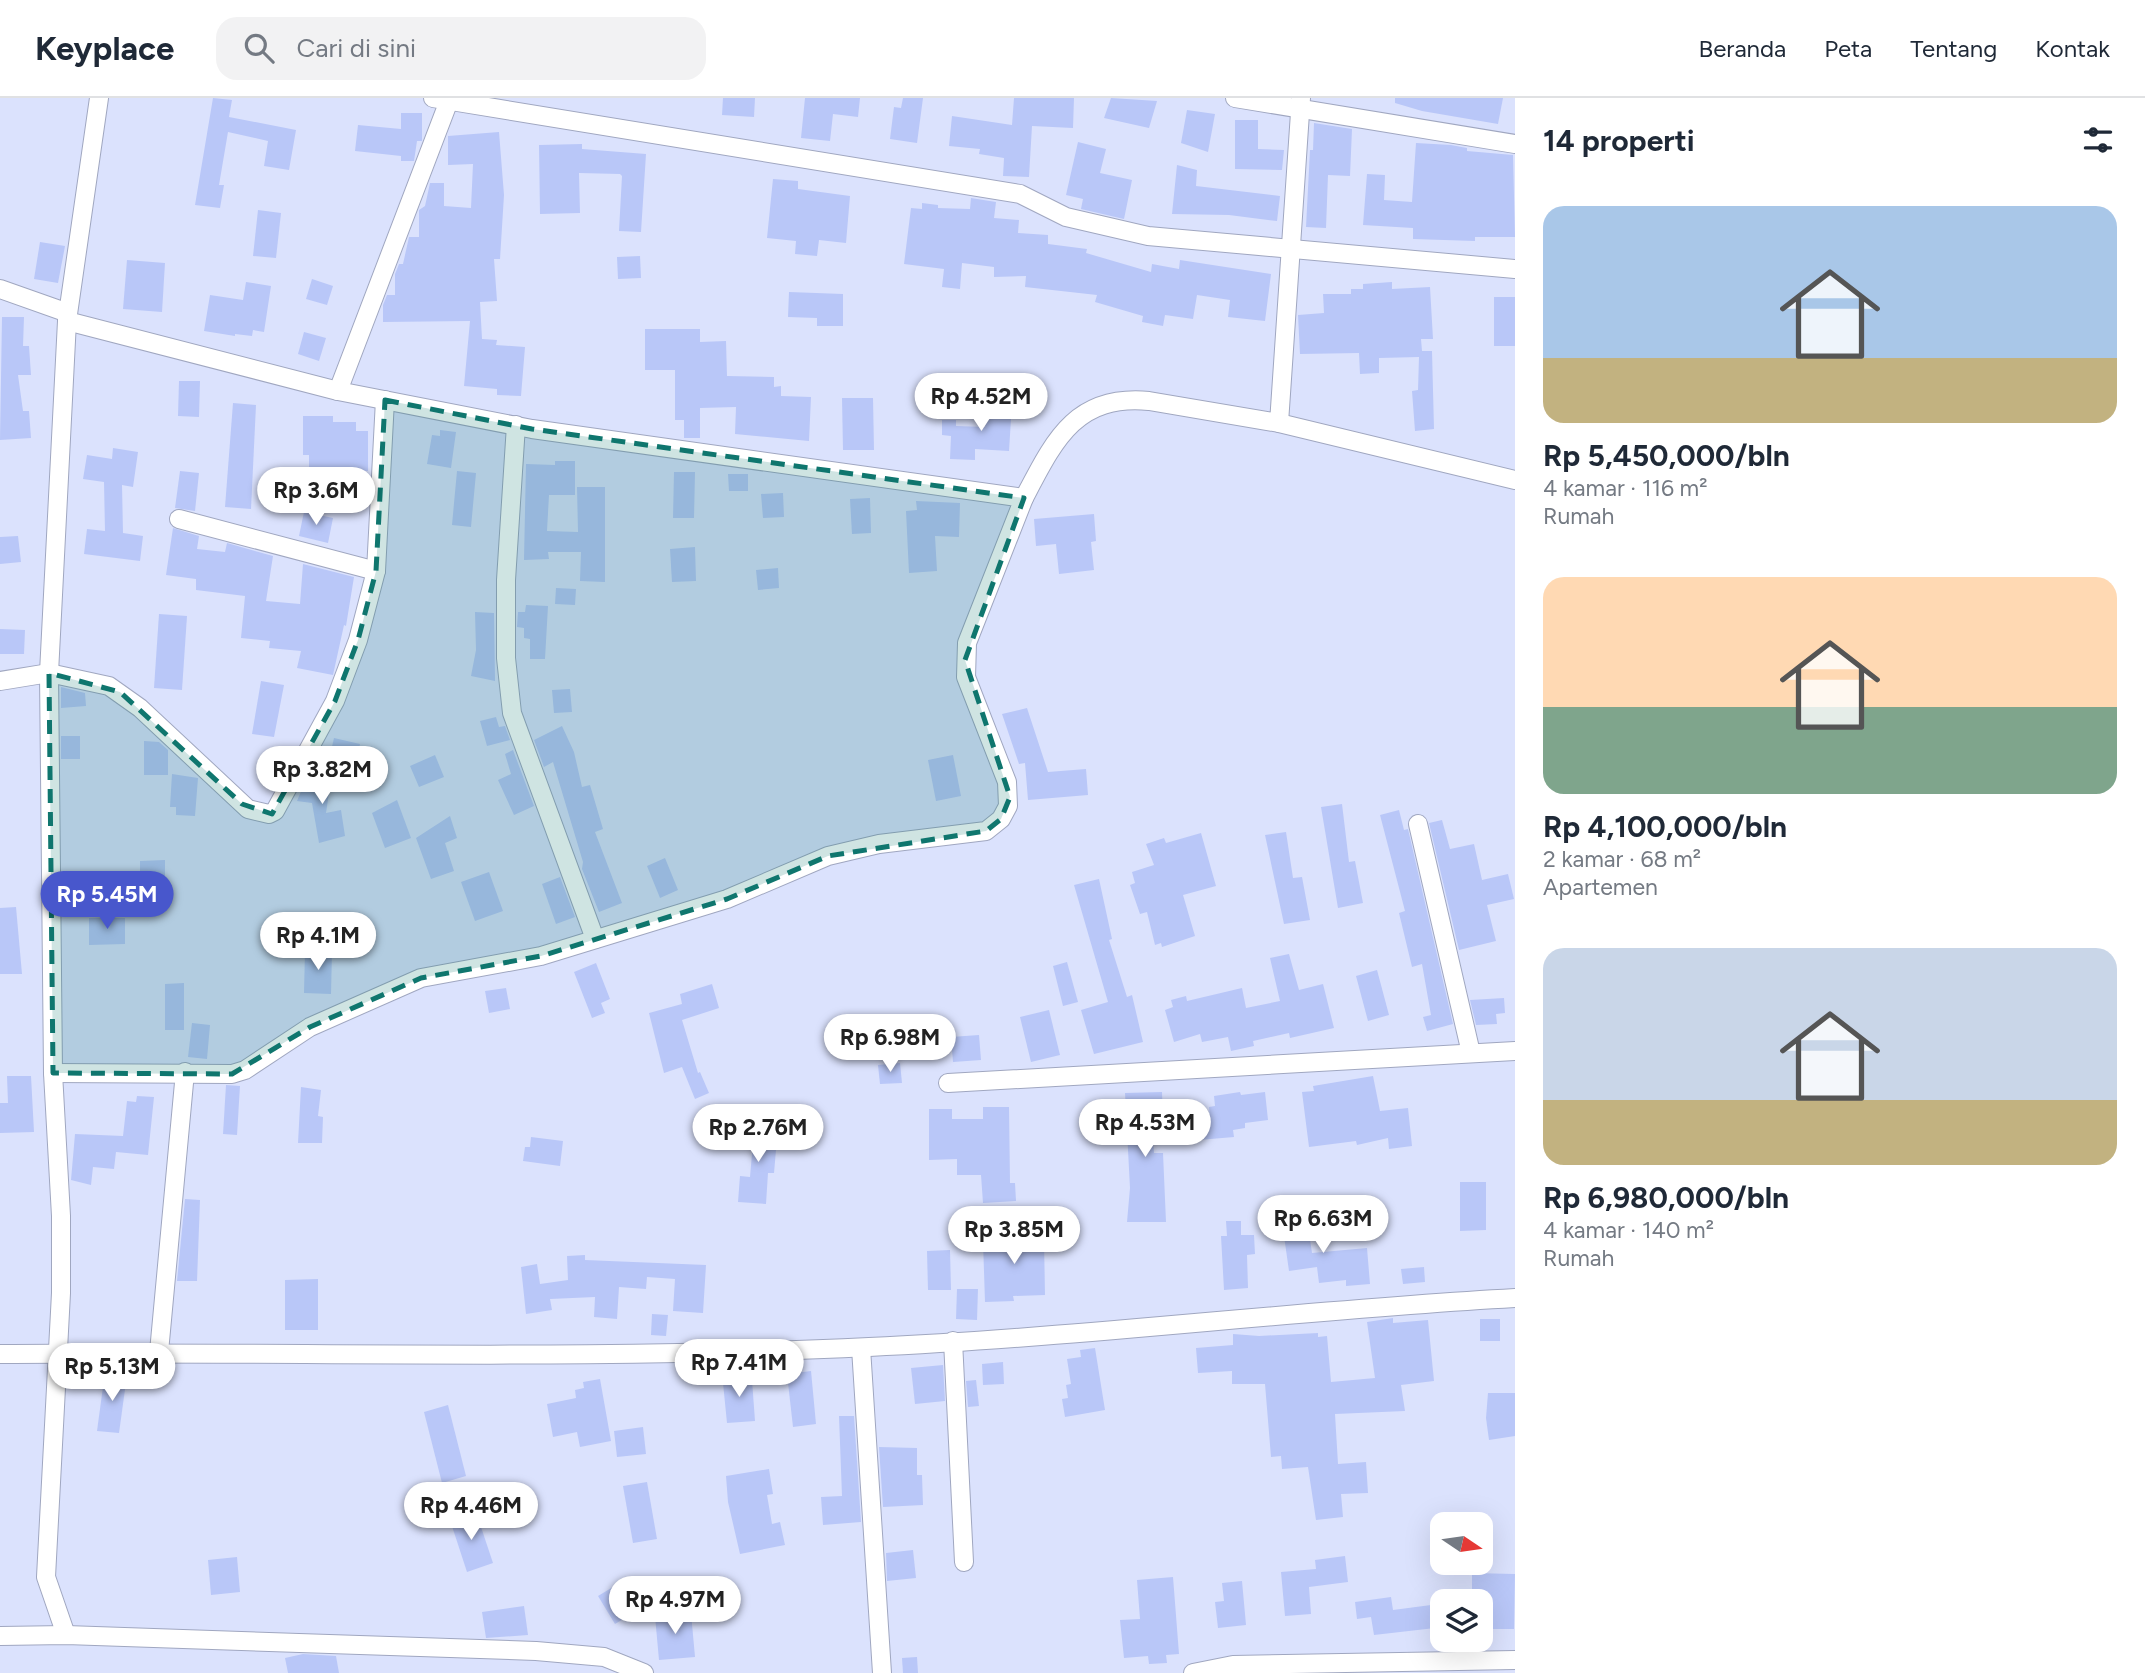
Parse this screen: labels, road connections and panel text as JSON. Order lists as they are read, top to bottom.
{
  "north": "right",
  "page": {
    "header": "Keyplace",
    "search": "Cari di sini",
    "nav": [
      "Beranda",
      "Peta",
      "Tentang",
      "Kontak"
    ],
    "heading": "14 properti",
    "list": [
      {
        "name": "Rp 5,450,000/bln",
        "note": "4 kamar · 116 m² · Rumah"
      },
      {
        "name": "Rp 4,100,000/bln",
        "note": "2 kamar · 68 m² · Apartemen"
      },
      {
        "name": "Rp 6,980,000/bln",
        "note": "4 kamar · 140 m² · Rumah"
      }
    ],
    "price": [
      "Rp 4.52M",
      "Rp 3.6M",
      "Rp 3.82M",
      "Rp 5.45M",
      "Rp 4.1M",
      "Rp 6.98M",
      "Rp 4.53M",
      "Rp 2.76M",
      "Rp 6.63M",
      "Rp 3.85M",
      "Rp 7.41M",
      "Rp 5.13M",
      "Rp 4.46M",
      "Rp 4.97M"
    ]
  }
}
